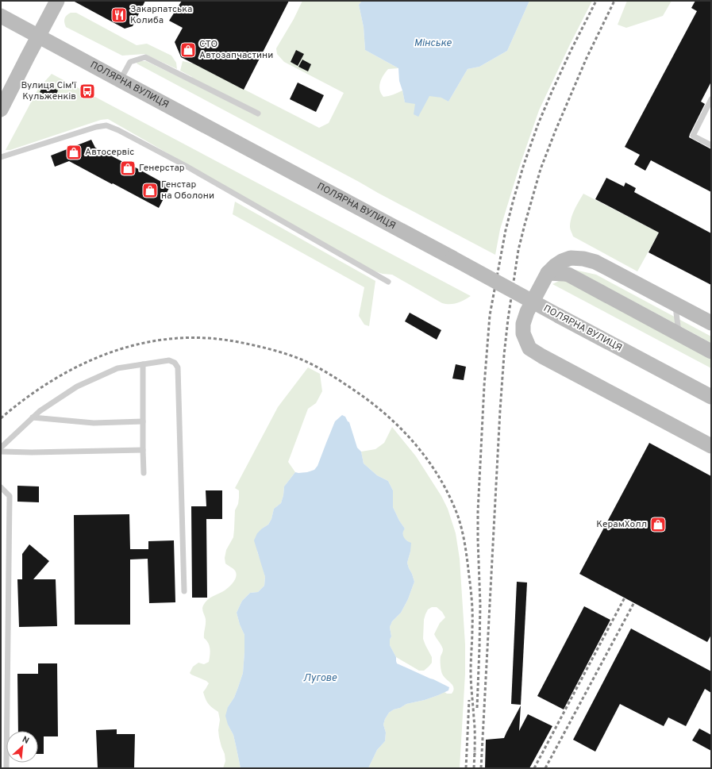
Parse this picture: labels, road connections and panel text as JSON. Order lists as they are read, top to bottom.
{
  "streets": {
    "main road": ["ПОЛЯРНА ВУЛИЦЯ"]
  },
  "water": ["Мінське", "Лугове"],
  "places": {
    "restaurant": ["Закарпатська Колиба"],
    "shop": [
      "СТО Автозапчастини",
      "Автосервіс",
      "Генерстар",
      "Генстар на Оболони",
      "КерамХолл"
    ],
    "bus stop": ["Вулиця Сім'ї Кульженків"]
  },
  "north": "top right"
}
